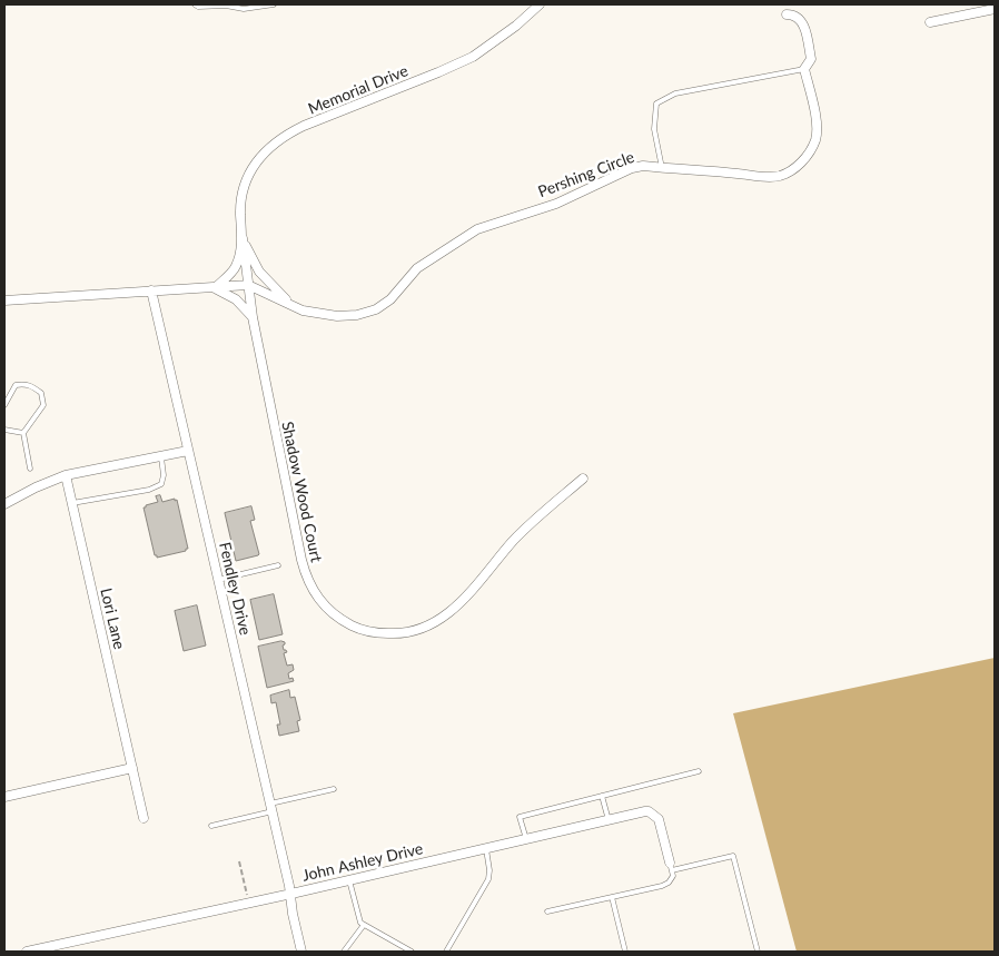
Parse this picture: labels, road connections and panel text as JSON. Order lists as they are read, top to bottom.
{
  "streets": {
    "street": [
      "Memorial Drive",
      "Pershing Circle",
      "Shadow Wood Court",
      "Fendley Drive",
      "Lori Lane",
      "John Ashley Drive"
    ]
  },
  "crossings": [
    ["Memorial Drive", "Pershing Circle"],
    ["Pershing Circle", "Shadow Wood Court"],
    ["Fendley Drive", "John Ashley Drive"]
  ]
}
